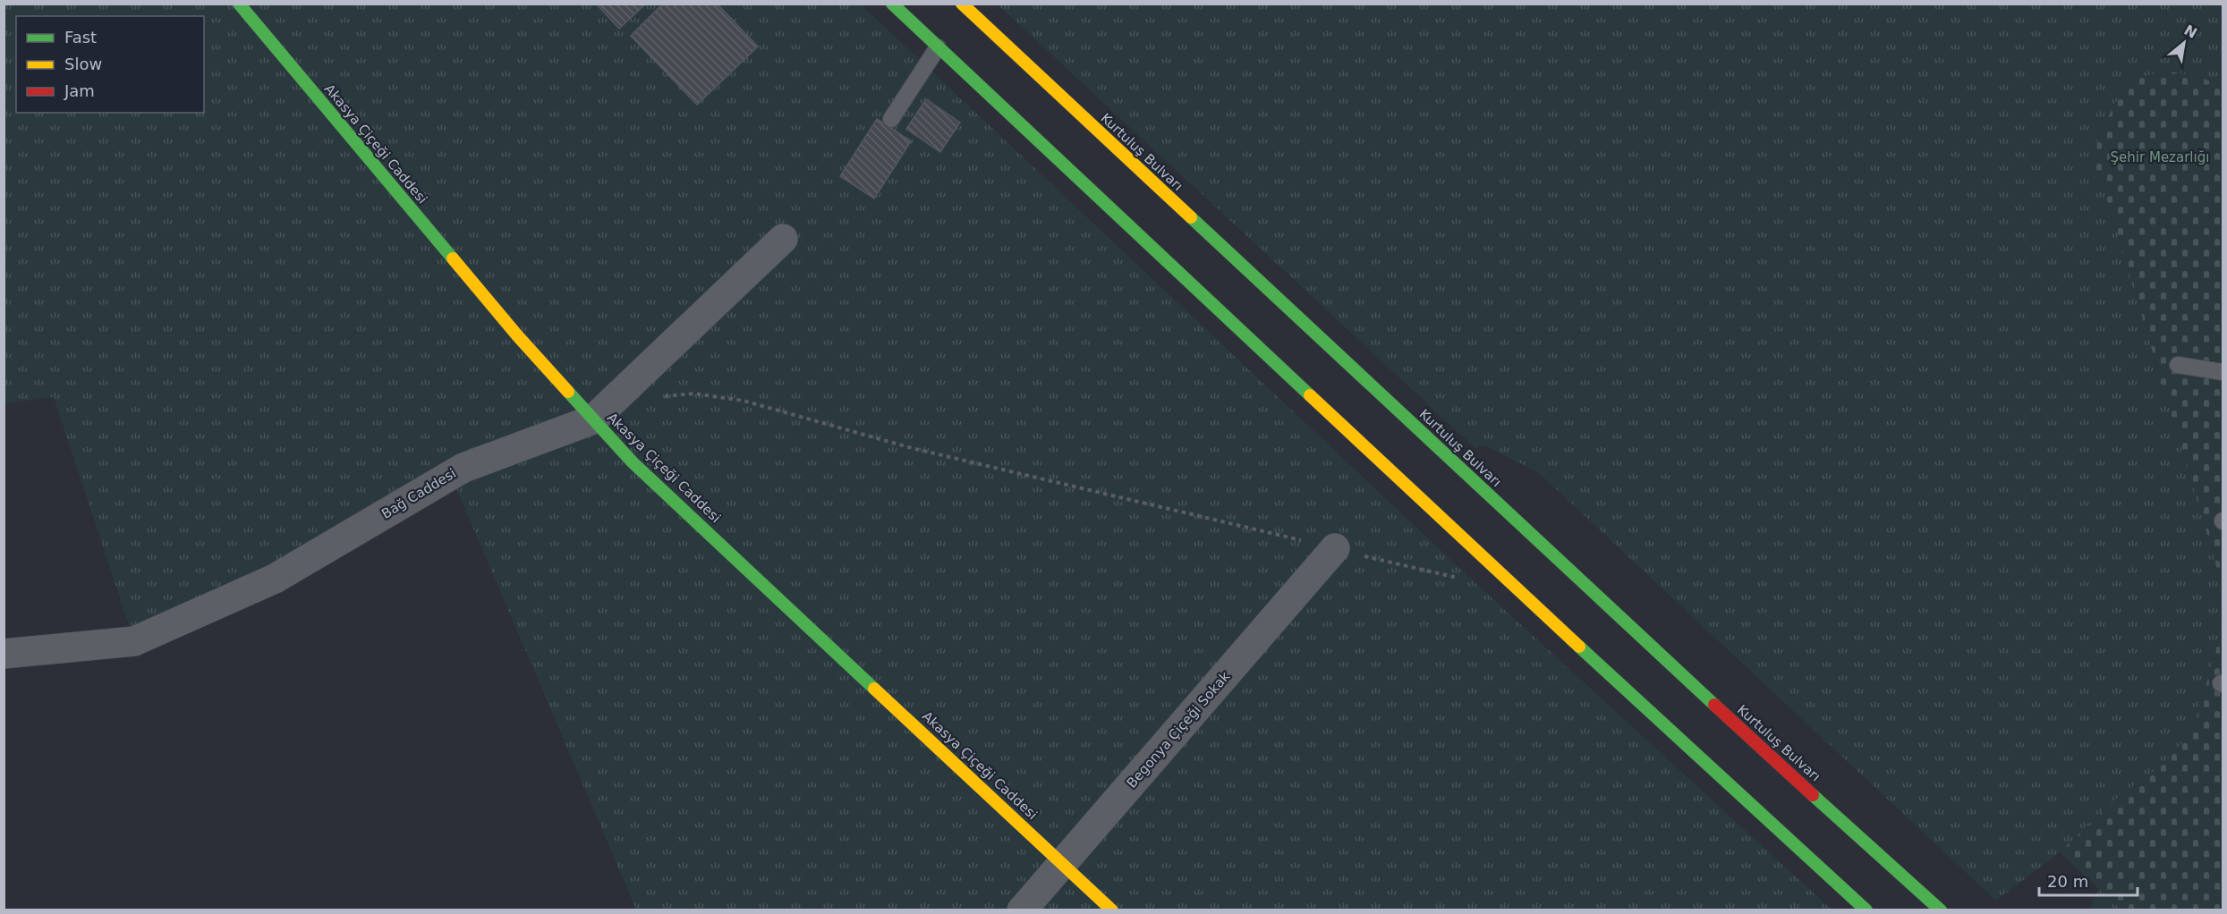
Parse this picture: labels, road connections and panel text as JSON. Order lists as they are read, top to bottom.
{
  "streets": {
    "main road": ["Akasya Çiçeği Caddesi", "Kurtuluş Bulvarı"],
    "street": ["Bağ Caddesi", "Begonya Çiçeği Sokak"]
  },
  "crossings": [
    ["Akasya Çiçeği Caddesi", "Bağ Caddesi"],
    ["Akasya Çiçeği Caddesi", "Begonya Çiçeği Sokak"]
  ],
  "parks": ["Şehir Mezarlığı"],
  "legend": ["Fast", "Slow", "Jam"],
  "scale_bar": "20 m",
  "north": "top right"
}
